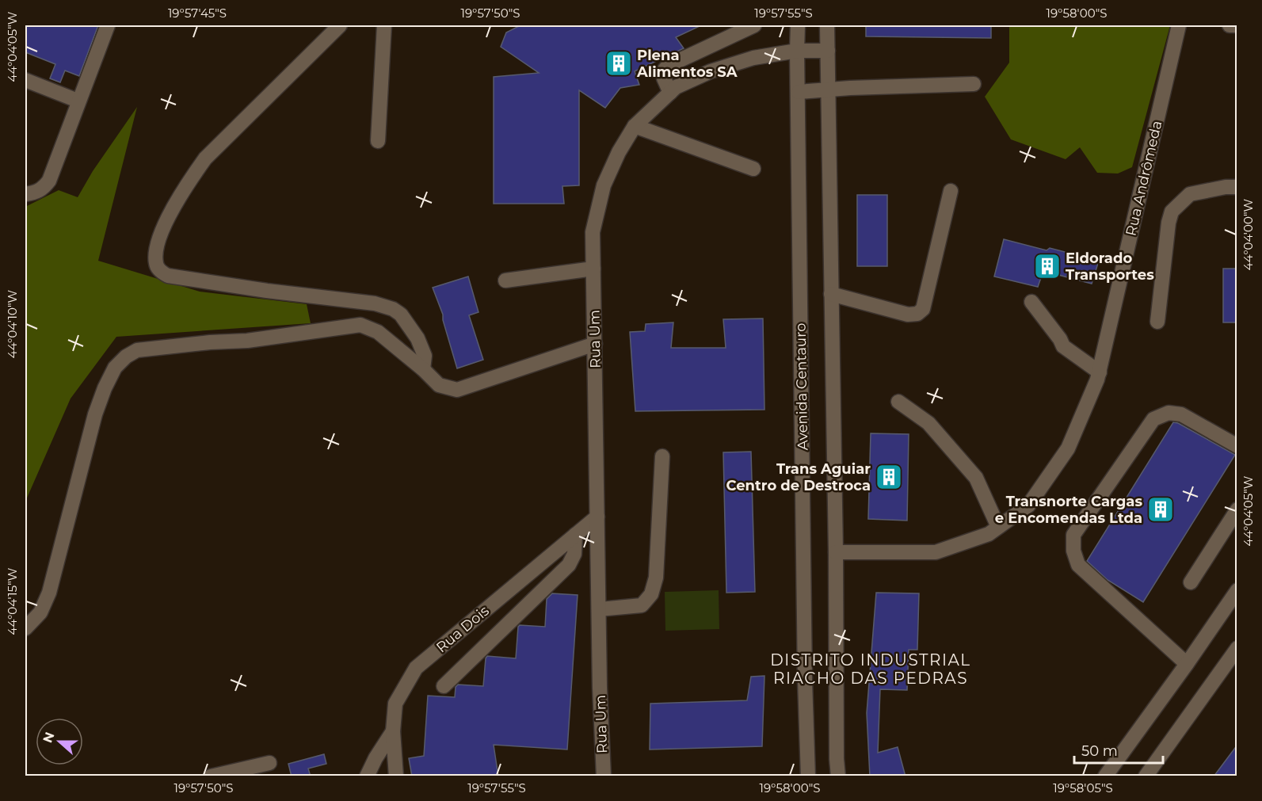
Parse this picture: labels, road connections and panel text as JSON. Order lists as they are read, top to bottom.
{
  "streets": {
    "street": [
      "Rua Andrômeda",
      "Rua Um",
      "Avenida Centauro",
      "Rua Dois"
    ]
  },
  "crossings": [
    ["Rua Um", "Avenida Centauro"],
    ["Rua Um", "Rua Dois"]
  ],
  "districts": ["DISTRITO INDUSTRIAL RIACHO DAS PEDRAS"],
  "places": {
    "building": [
      "Plena Alimentos SA",
      "Eldorado Transportes",
      "Trans Aguiar Centro de Destroca",
      "Transnorte Cargas e Encomendas Ltda"
    ]
  },
  "scale_bar": "50 m",
  "north": "left",
  "coordinates": [
    "19°57'45\"S",
    "19°57'50\"S",
    "19°57'55\"S",
    "19°58'00\"S",
    "44°04'05\"W",
    "44°04'00\"W",
    "44°04'10\"W",
    "44°04'15\"W",
    "19°58'05\"S"
  ]
}
